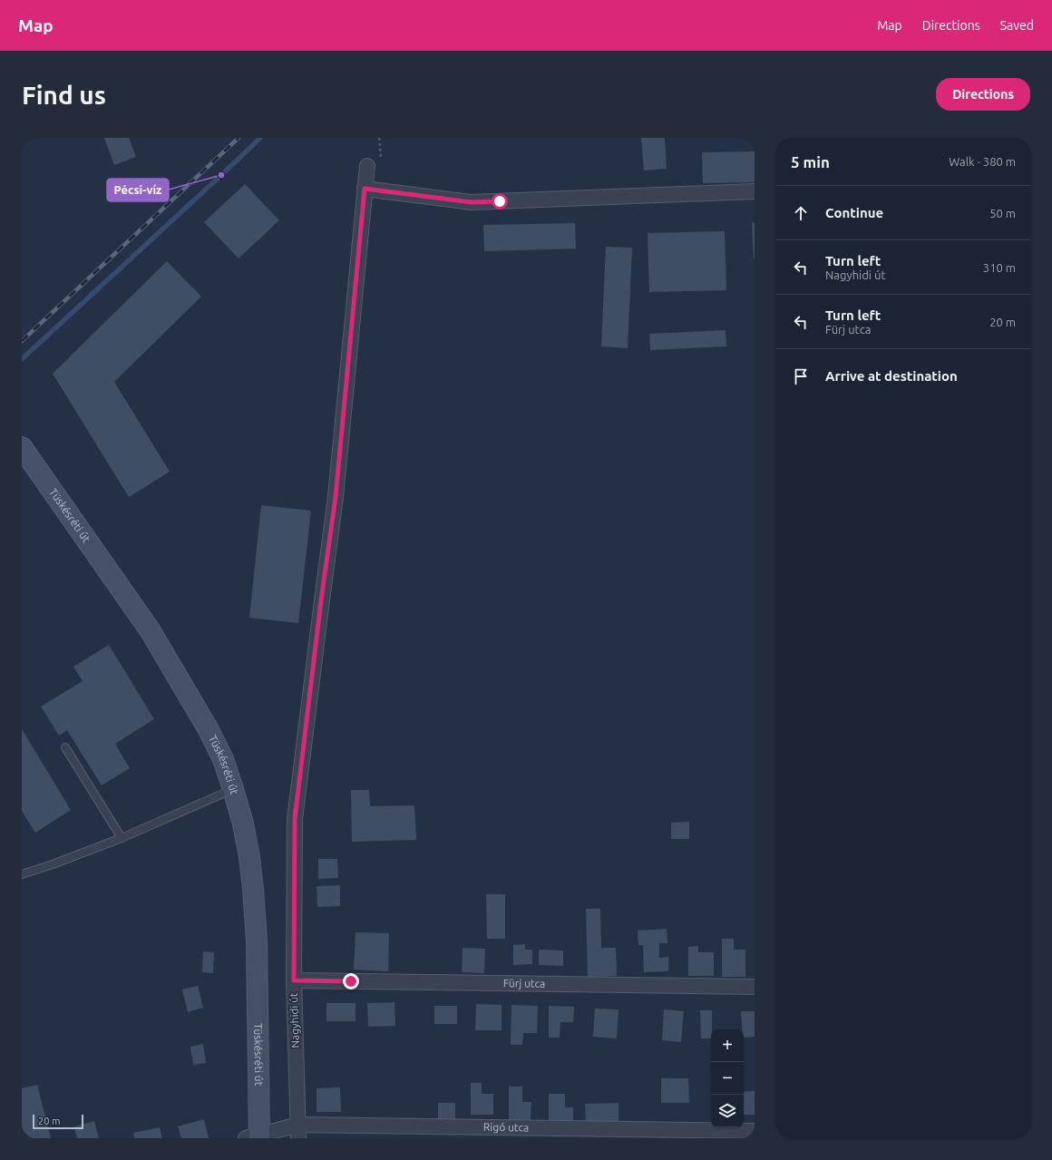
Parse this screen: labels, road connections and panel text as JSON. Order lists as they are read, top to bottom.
{
  "streets": {
    "street": [
      "Tüskésréti út",
      "Fürj utca",
      "Nagyhidi út",
      "Rigó utca"
    ]
  },
  "crossings": [
    ["Tüskésréti út", "Rigó utca"],
    ["Fürj utca", "Nagyhidi út"],
    ["Nagyhidi út", "Rigó utca"]
  ],
  "places": ["Pécsi-víz"],
  "scale_bar": "20 m",
  "page": {
    "header": "Map",
    "nav": ["Map", "Directions", "Saved"],
    "buttons": "Directions",
    "title": "Find us",
    "heading": ["5 min", "Walk · 380 m"],
    "list": [
      ["Continue", "50 m"],
      ["Turn left", "Nagyhidi út", "310 m"],
      ["Turn left", "Fürj utca", "20 m"],
      "Arrive at destination"
    ],
    "map_buttons": ["+", "−"],
    "scale": "20 m"
  }
}
